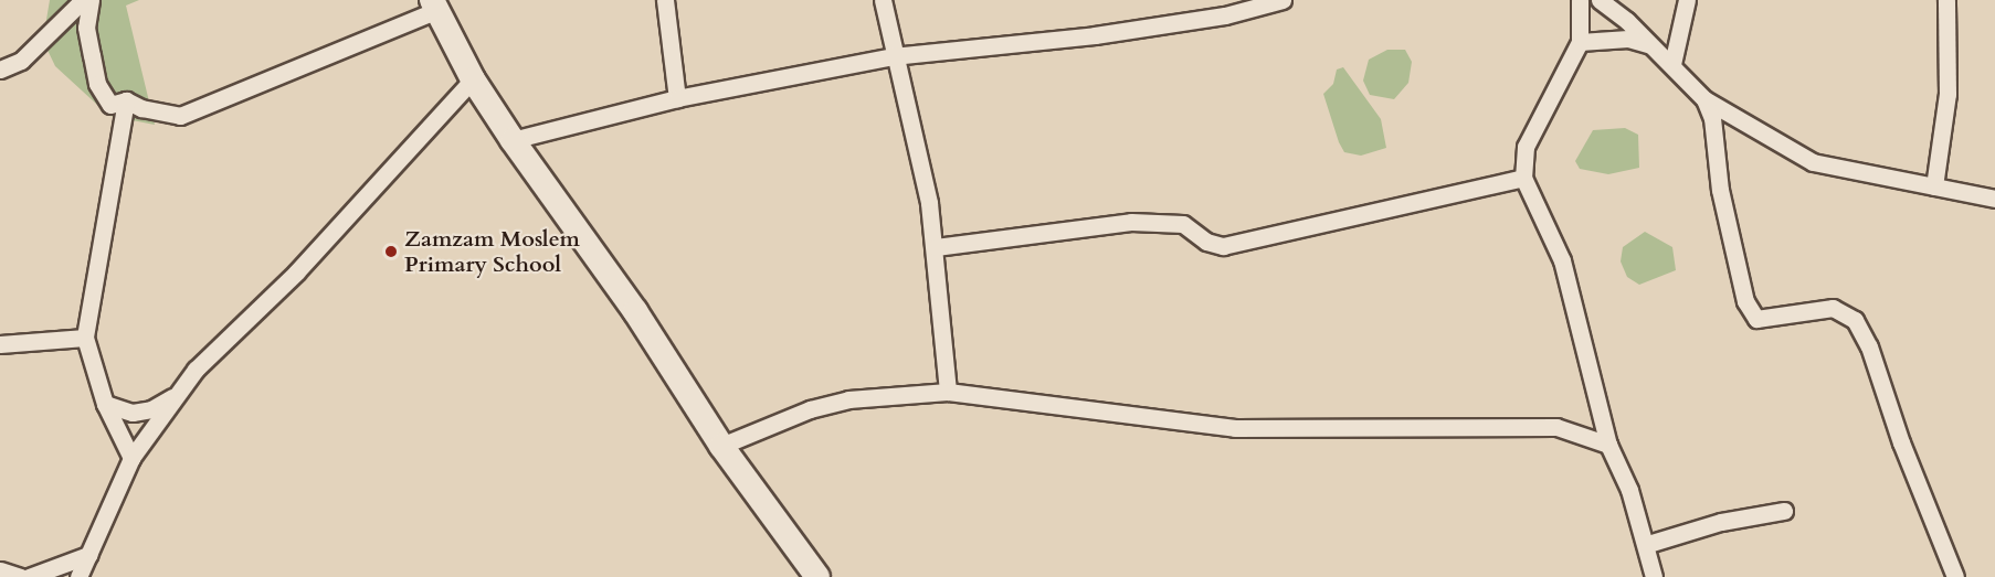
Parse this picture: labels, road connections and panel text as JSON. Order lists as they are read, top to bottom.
{
  "places": ["Zamzam Moslem Primary School"]
}
